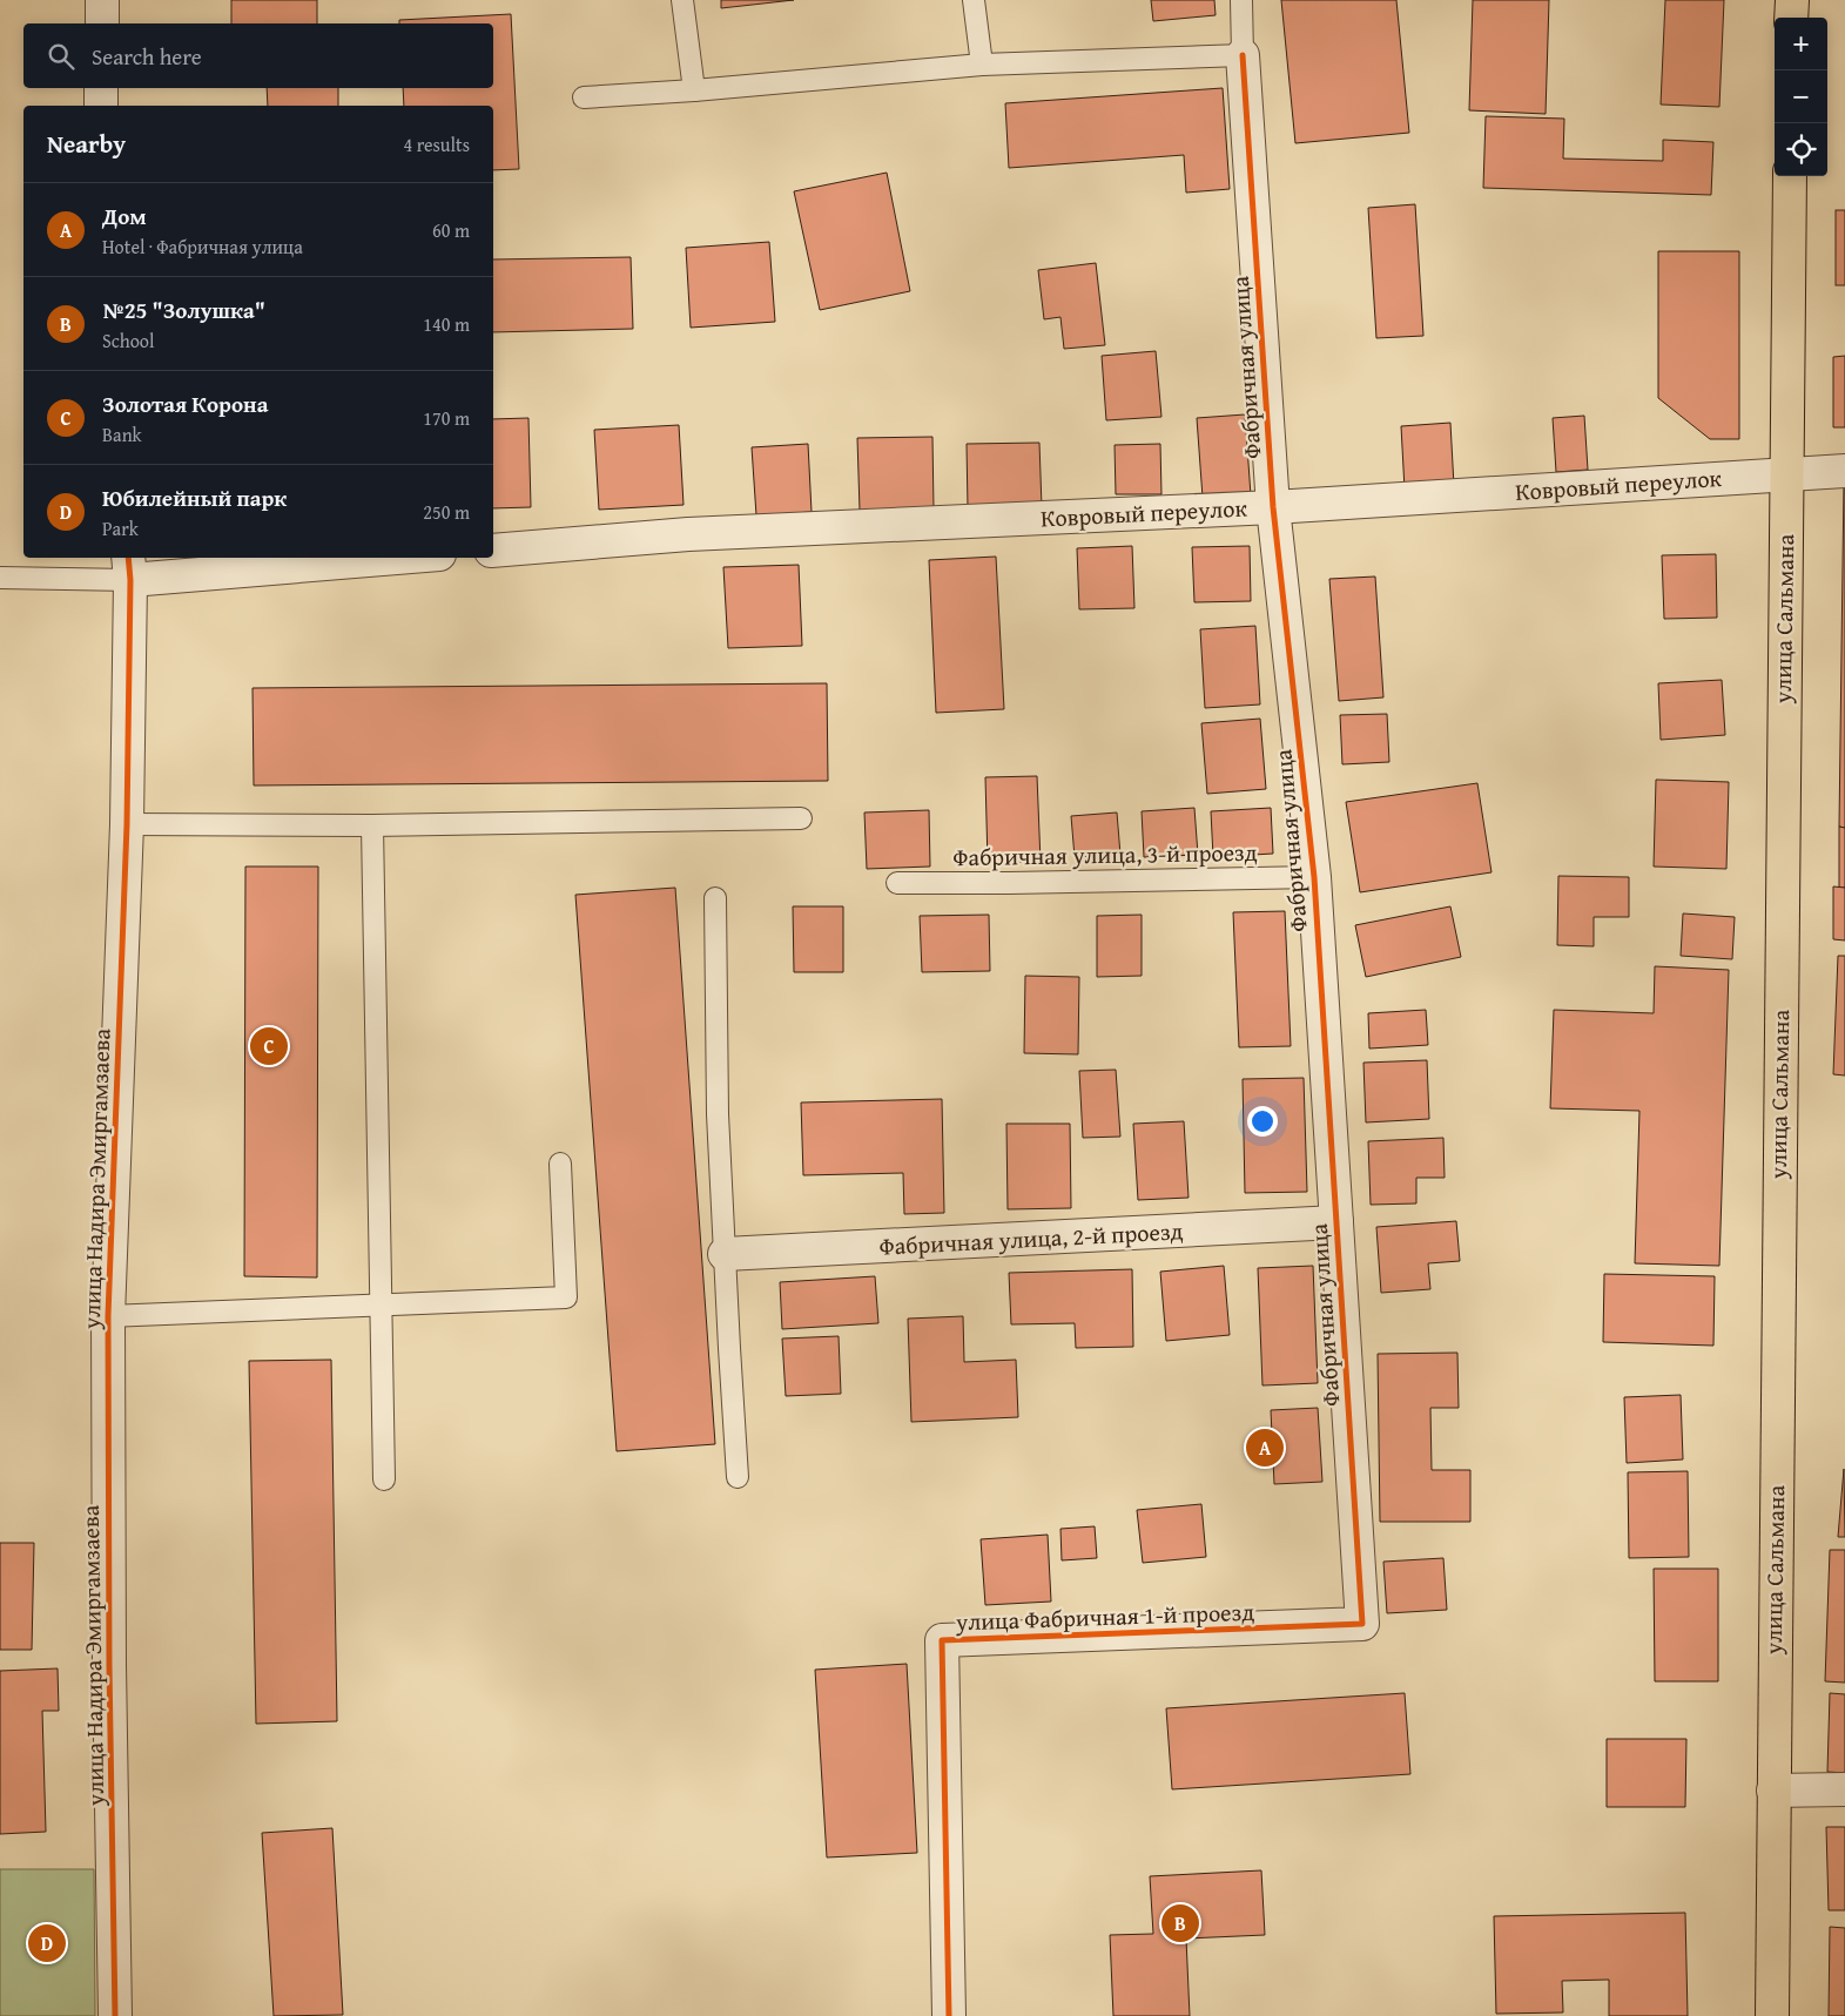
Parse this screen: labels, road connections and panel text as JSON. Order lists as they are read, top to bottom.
{
  "streets": {
    "main road": ["улица Сальмана"],
    "street": [
      "Фабричная улица",
      "Ковровый переулок",
      "улица Надира Эмиргамзаева",
      "Фабричная улица, 2-й проезд",
      "улица Фабричная 1-й проезд"
    ],
    "lane": ["Фабричная улица, 3-й проезд"]
  },
  "crossings": [
    ["Фабричная улица", "Ковровый переулок"],
    ["Фабричная улица", "Фабричная улица, 3-й проезд"],
    ["Фабричная улица", "Фабричная улица, 2-й проезд"],
    ["Фабричная улица", "улица Фабричная 1-й проезд"],
    ["Ковровый переулок", "улица Сальмана"]
  ],
  "page": {
    "map_buttons": ["+", "−"],
    "search": "Search here",
    "heading": ["Nearby", "4 results"],
    "list": [
      {
        "mark": "A",
        "name": "Дом",
        "note": "Hotel · Фабричная улица",
        "value": "60 m"
      },
      {
        "mark": "B",
        "name": "№25 \"Золушка\"",
        "note": "School",
        "value": "140 m"
      },
      {
        "mark": "C",
        "name": "Золотая Корона",
        "note": "Bank",
        "value": "170 m"
      },
      {
        "mark": "D",
        "name": "Юбилейный парк",
        "note": "Park",
        "value": "250 m"
      }
    ],
    "pins": [
      "C",
      "A",
      "B",
      "D"
    ]
  }
}
